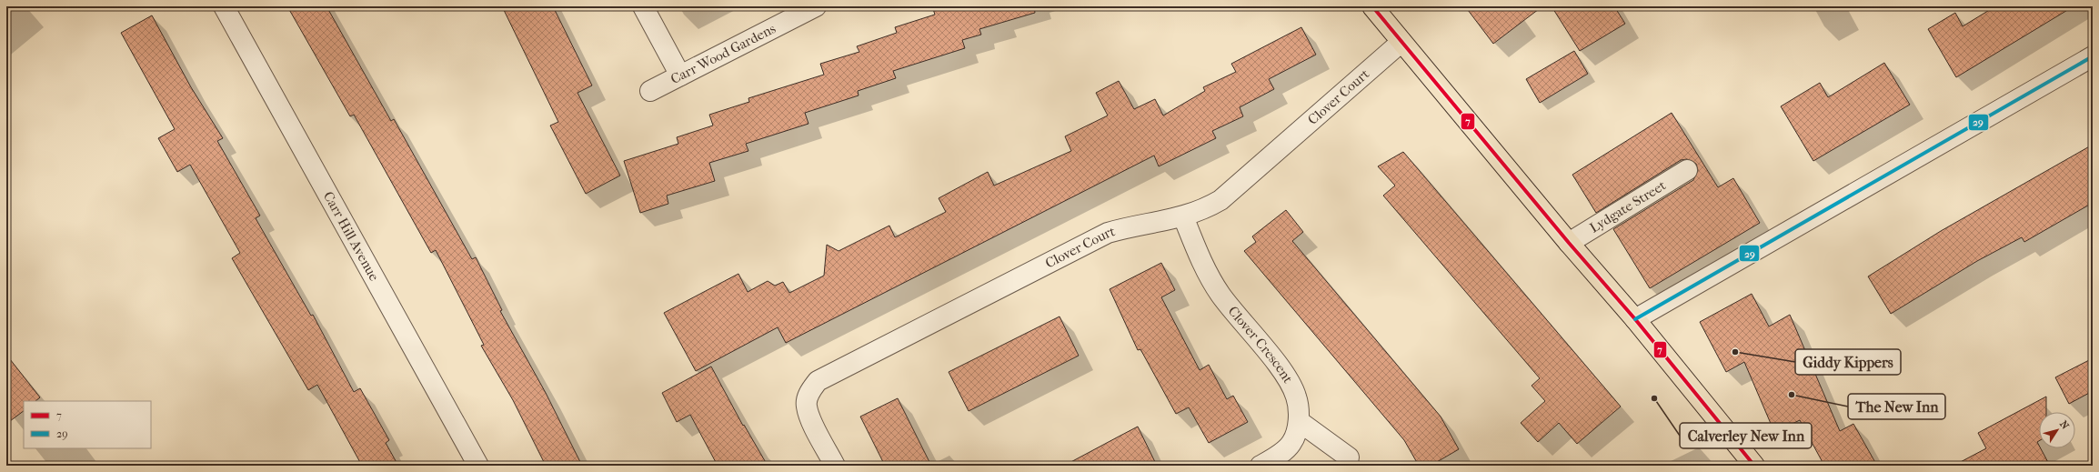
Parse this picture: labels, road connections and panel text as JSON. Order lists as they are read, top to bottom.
{
  "streets": {
    "street": [
      "Carr Wood Gardens",
      "Clover Court",
      "Lydgate Street",
      "Carr Hill Avenue",
      "Clover Crescent"
    ]
  },
  "crossings": [
    ["Clover Court", "Clover Crescent"]
  ],
  "places": ["Giddy Kippers", "The New Inn", "Calverley New Inn"],
  "lines": ["transit line 7", "transit line 29"],
  "legend": ["7", "29"],
  "north": "top right"
}
